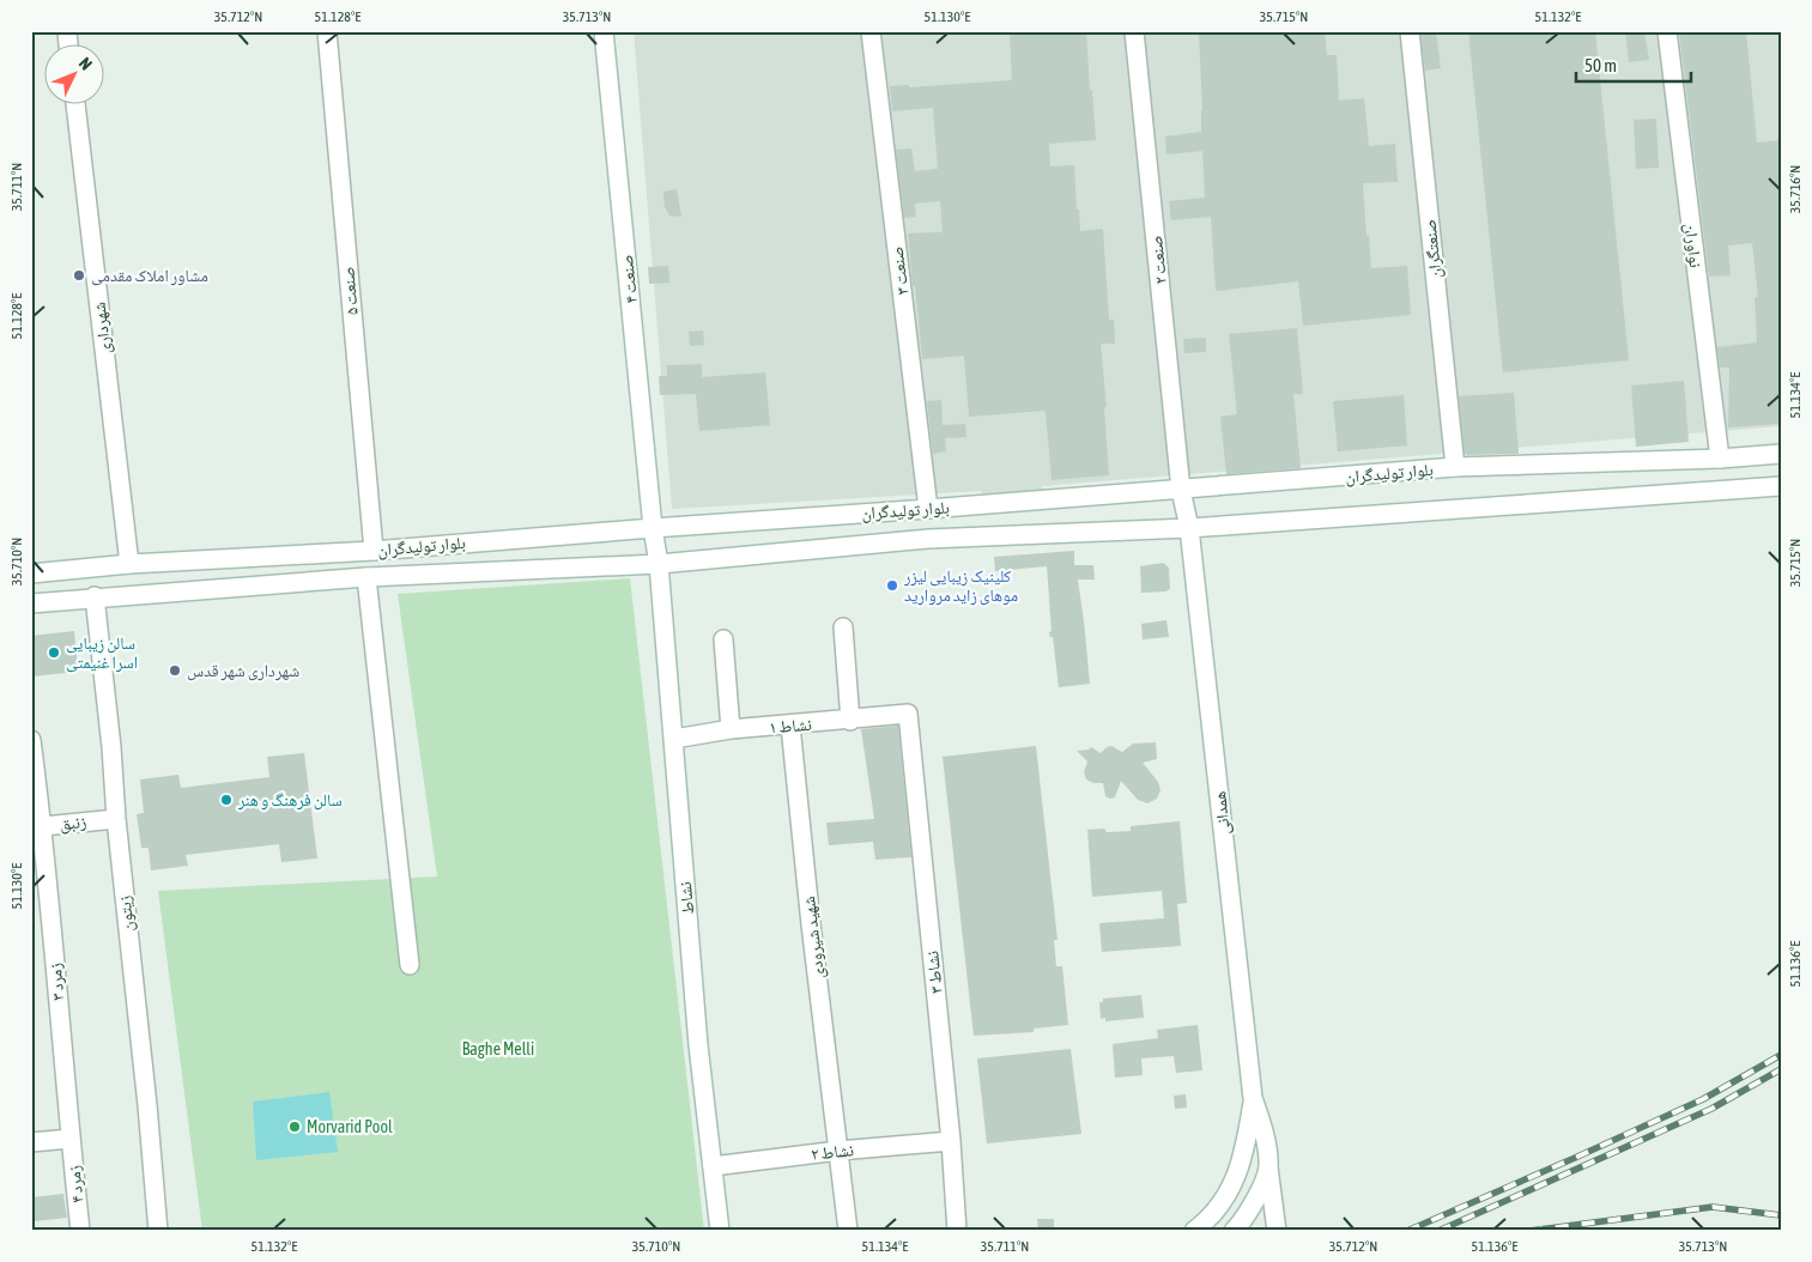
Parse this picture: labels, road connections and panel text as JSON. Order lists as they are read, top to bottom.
{
  "streets": {
    "street": [
      "نواوران",
      "صنعتگران",
      "صنعت ۲",
      "صنعت ۳",
      "صنعت ۴",
      "صنعت ۵",
      "شهرداری",
      "بلوار تولیدگران",
      "نشاط ۱",
      "همدانی",
      "زنبق",
      "نشاط",
      "زیتون",
      "شهید شیرودی",
      "نشاط ۳",
      "زمرد ۳",
      "نشاط ۲",
      "زمرد ۴"
    ]
  },
  "crossings": [
    ["نواوران", "بلوار تولیدگران"],
    ["صنعتگران", "بلوار تولیدگران"],
    ["صنعت ۲", "بلوار تولیدگران"],
    ["صنعت ۲", "همدانی"],
    ["صنعت ۳", "بلوار تولیدگران"],
    ["صنعت ۴", "بلوار تولیدگران"],
    ["صنعت ۴", "نشاط"],
    ["صنعت ۵", "بلوار تولیدگران"],
    ["شهرداری", "بلوار تولیدگران"],
    ["بلوار تولیدگران", "همدانی"],
    ["بلوار تولیدگران", "نشاط"],
    ["بلوار تولیدگران", "زیتون"],
    ["نشاط ۱", "نشاط"],
    ["نشاط ۱", "شهید شیرودی"],
    ["نشاط ۱", "نشاط ۳"],
    ["زنبق", "زیتون"],
    ["زنبق", "زمرد ۳"],
    ["نشاط", "نشاط ۲"],
    ["شهید شیرودی", "نشاط ۲"],
    ["نشاط ۳", "نشاط ۲"],
    ["زمرد ۳", "زمرد ۴"]
  ],
  "parks": ["Baghe Melli"],
  "places": [
    "مشاور املاک مقدمی",
    "کلینیک زیبایی لیزر موهای زاید مروارید",
    "سالن زیبایی اسرا غنیمتی",
    "شهرداری شهر قدس",
    "سالن فرهنگ و هنر",
    "Morvarid Pool"
  ],
  "scale_bar": "50 m",
  "north": "top right",
  "coordinates": [
    "35.712°N",
    "51.128°E",
    "35.713°N",
    "51.130°E",
    "35.715°N",
    "51.132°E",
    "35.711°N",
    "35.716°N",
    "51.134°E",
    "35.710°N",
    "51.136°E"
  ]
}
